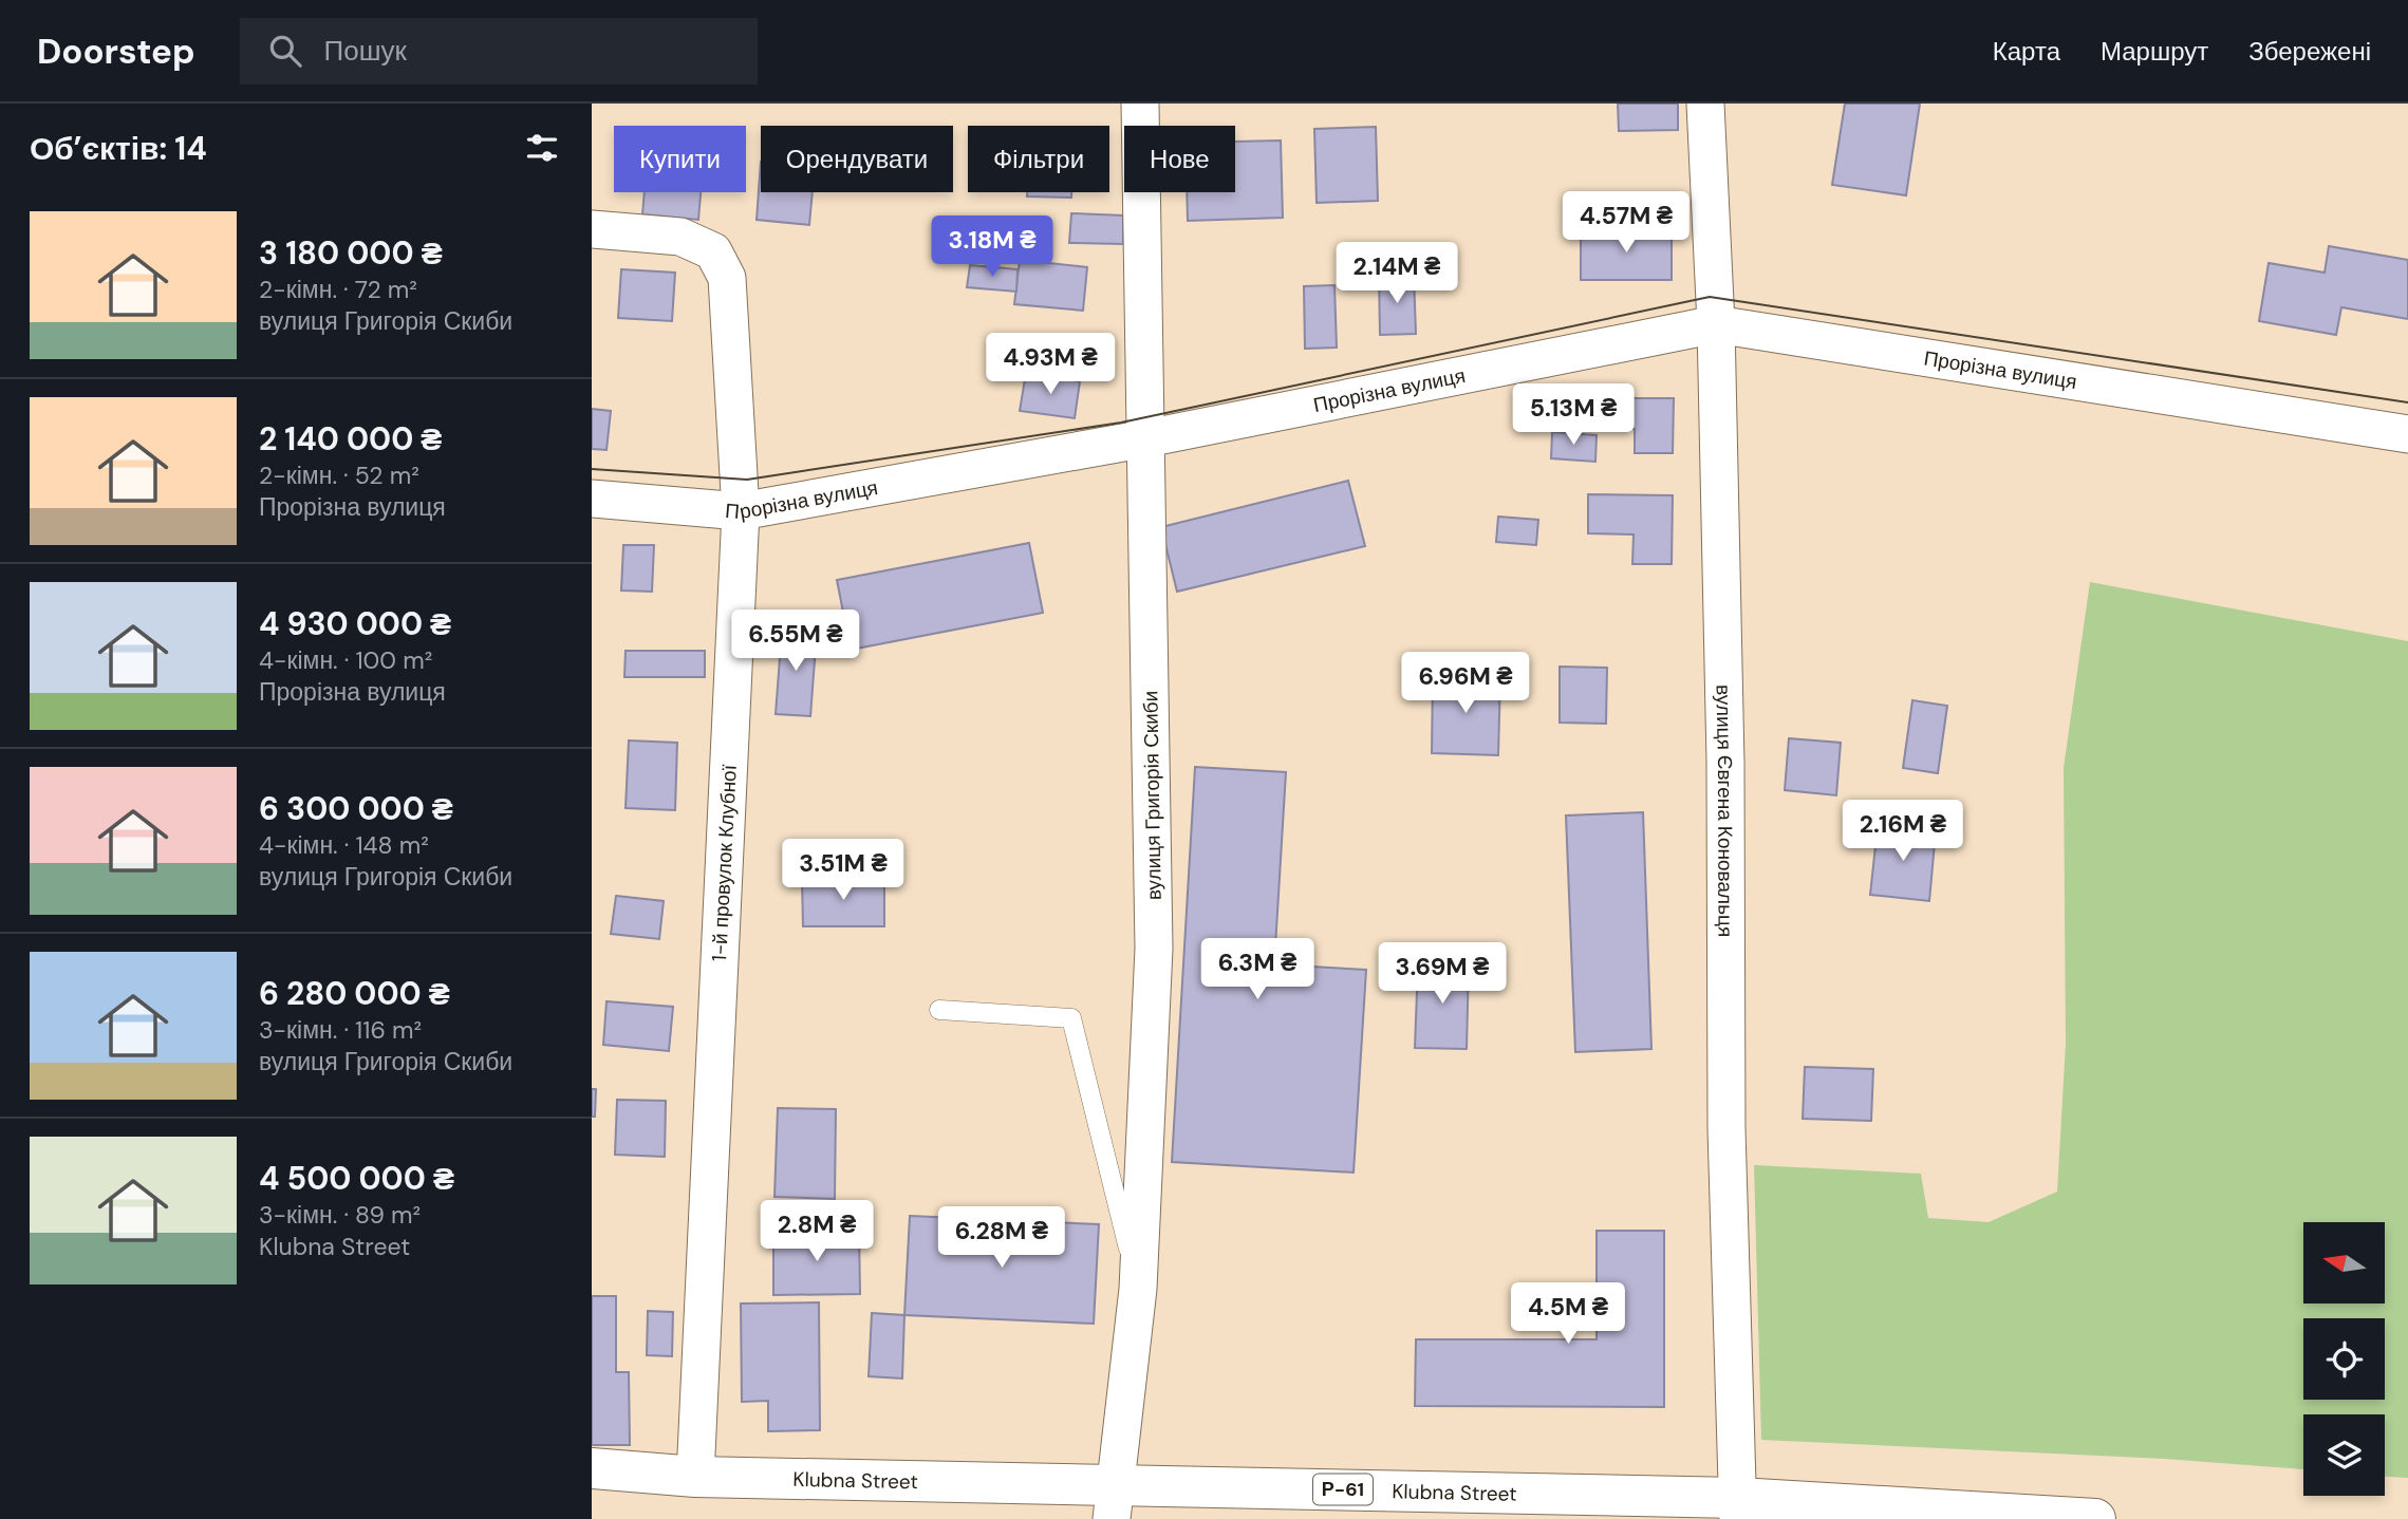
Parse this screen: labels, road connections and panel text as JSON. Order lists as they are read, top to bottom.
{
  "streets": {
    "main road": ["Klubna Street", "Р-61"],
    "street": [
      "Прорізна вулиця",
      "вулиця Григорія Скиби",
      "вулиця Євгена Коновальця",
      "1-й провулок Клубної"
    ]
  },
  "crossings": [
    ["Прорізна вулиця", "вулиця Григорія Скиби"],
    ["Прорізна вулиця", "вулиця Євгена Коновальця"],
    ["Прорізна вулиця", "1-й провулок Клубної"],
    ["вулиця Григорія Скиби", "Klubna Street"],
    ["вулиця Євгена Коновальця", "Klubna Street"],
    ["1-й провулок Клубної", "Klubna Street"]
  ],
  "north": "left",
  "page": {
    "header": "Doorstep",
    "search": "Пошук",
    "nav": ["Карта", "Маршрут", "Збережені"],
    "heading": "Об’єктів: 14",
    "chip": [
      "Купити",
      "Орендувати",
      "Фільтри",
      "Нове"
    ],
    "price": [
      "4.57M ₴",
      "3.18M ₴",
      "2.14M ₴",
      "4.93M ₴",
      "5.13M ₴",
      "6.55M ₴",
      "6.96M ₴",
      "2.16M ₴",
      "3.51M ₴",
      "6.3M ₴",
      "3.69M ₴",
      "2.8M ₴",
      "6.28M ₴",
      "4.5M ₴"
    ],
    "list": [
      {
        "name": "3 180 000 ₴",
        "note": "2-кімн. · 72 m² · вулиця Григорія Скиби"
      },
      {
        "name": "2 140 000 ₴",
        "note": "2-кімн. · 52 m² · Прорізна вулиця"
      },
      {
        "name": "4 930 000 ₴",
        "note": "4-кімн. · 100 m² · Прорізна вулиця"
      },
      {
        "name": "6 300 000 ₴",
        "note": "4-кімн. · 148 m² · вулиця Григорія Скиби"
      },
      {
        "name": "6 280 000 ₴",
        "note": "3-кімн. · 116 m² · вулиця Григорія Скиби"
      },
      {
        "name": "4 500 000 ₴",
        "note": "3-кімн. · 89 m² · Klubna Street"
      }
    ]
  }
}
